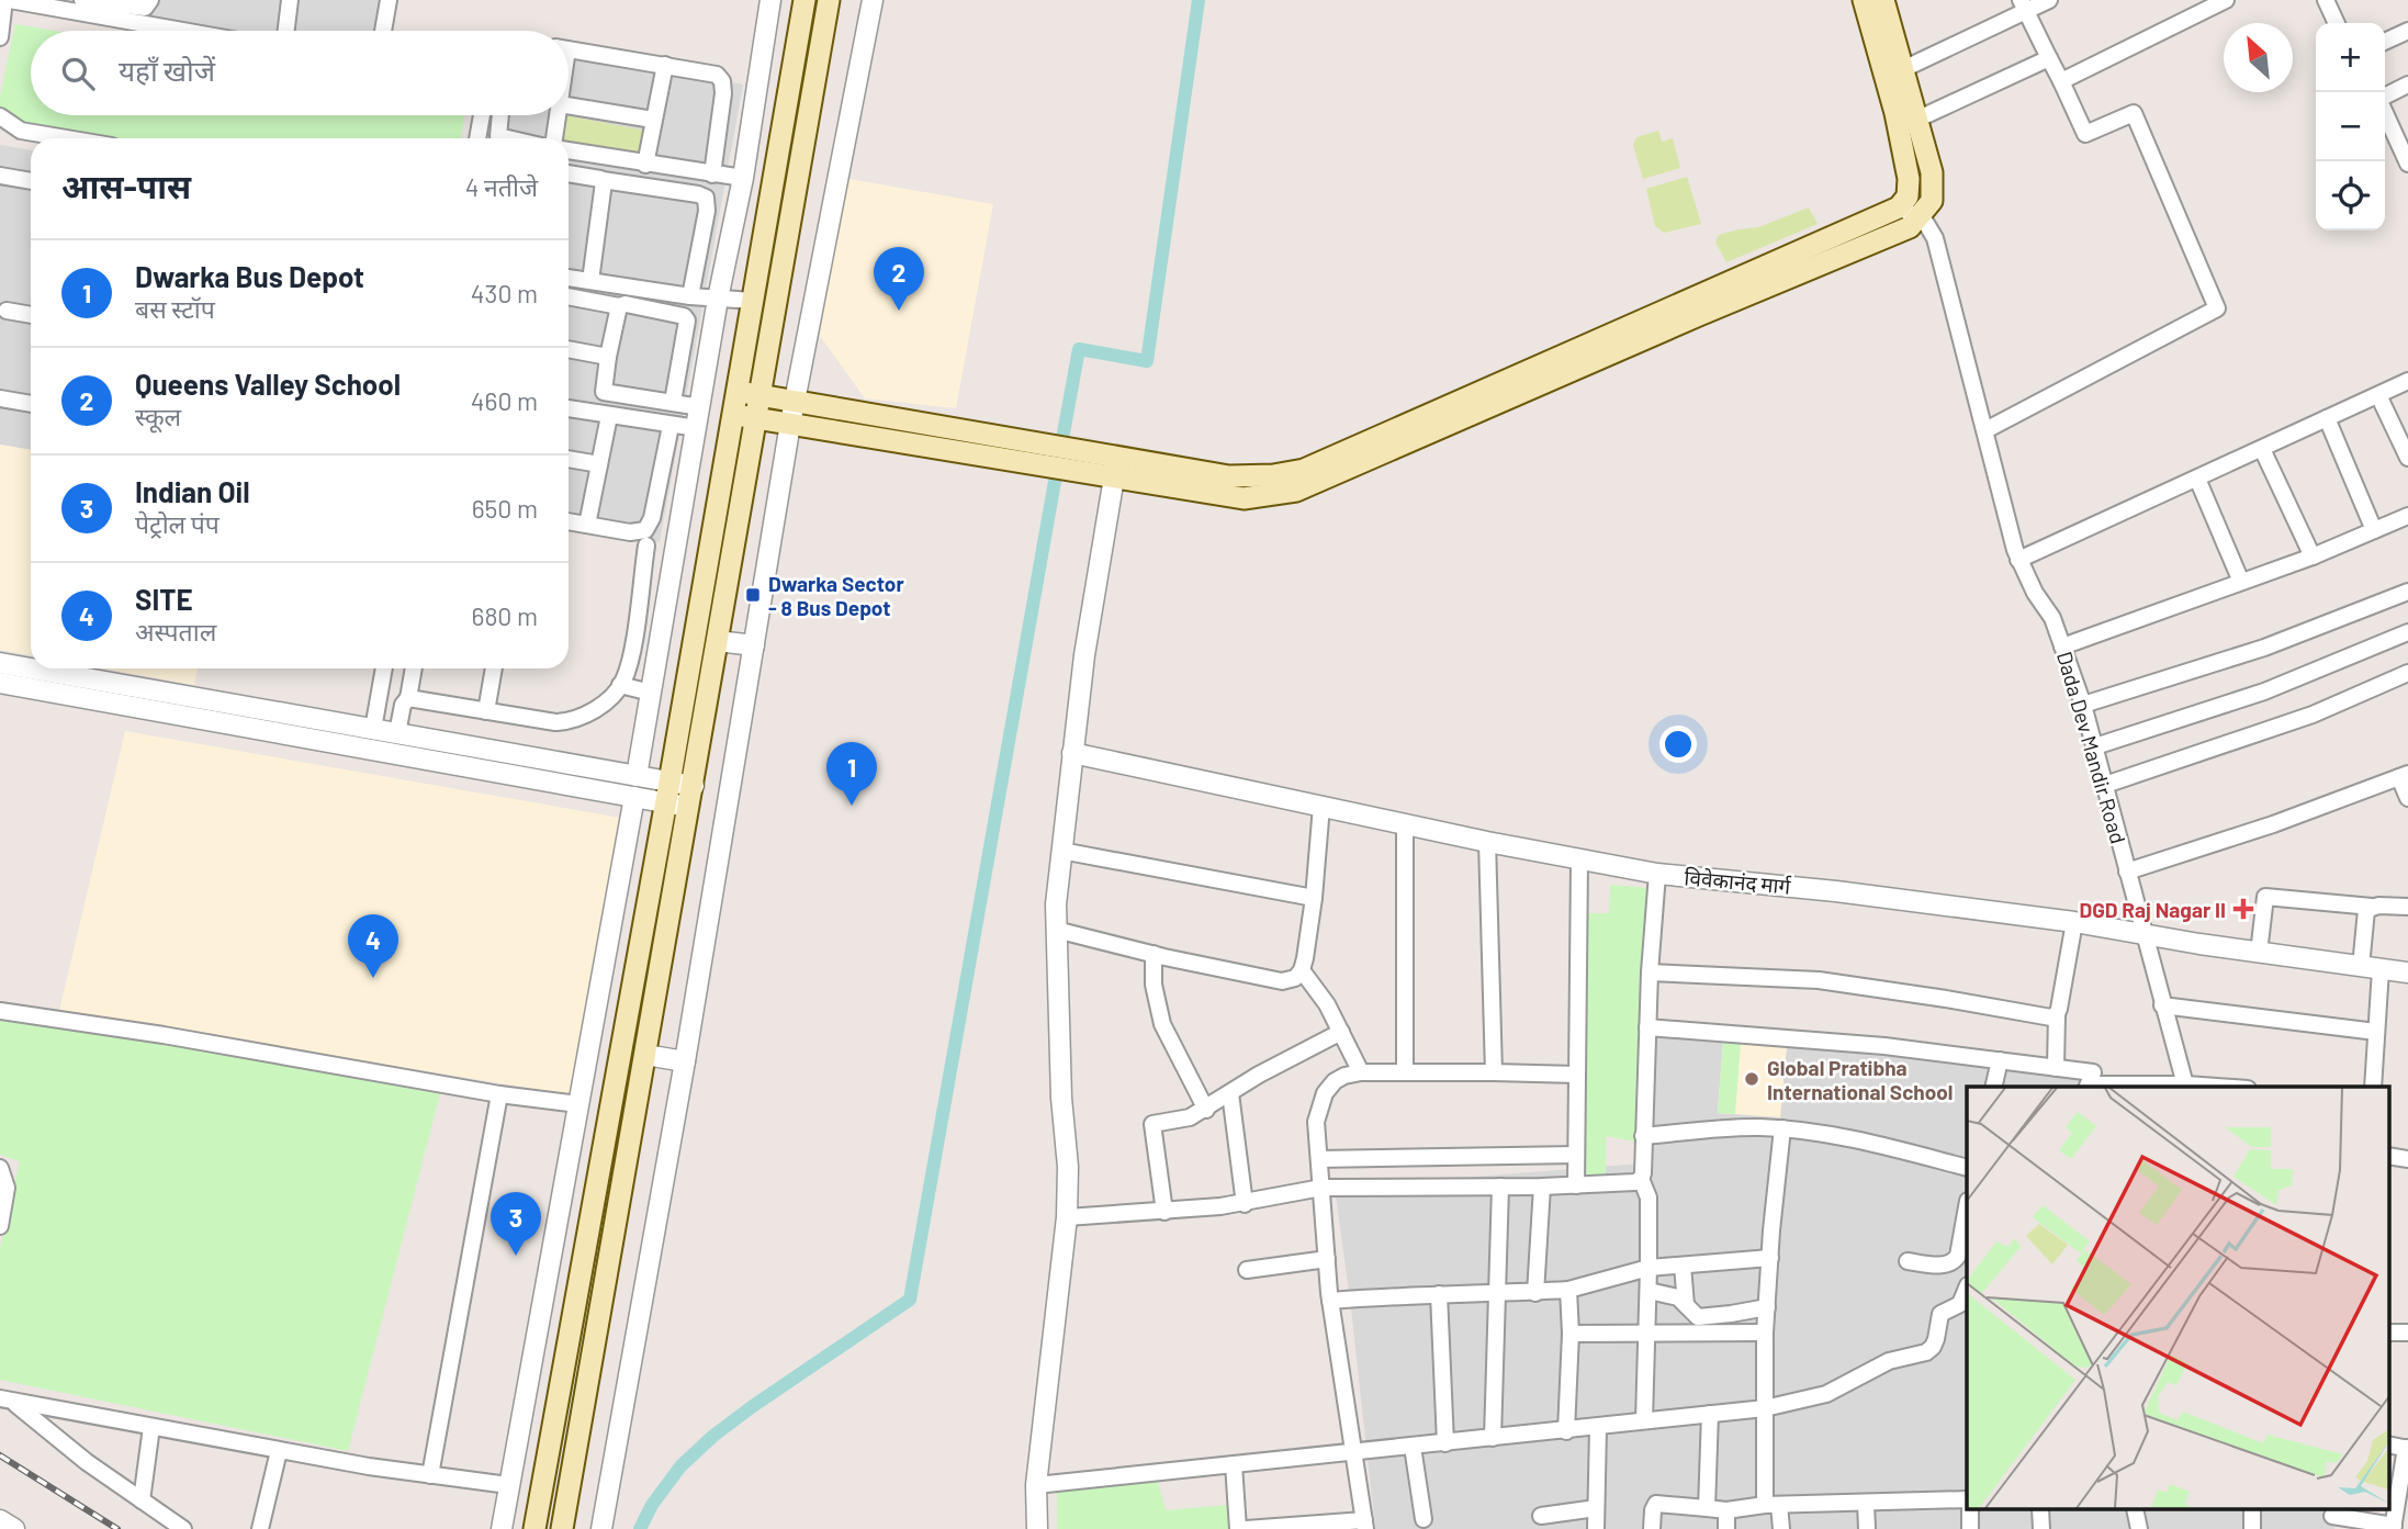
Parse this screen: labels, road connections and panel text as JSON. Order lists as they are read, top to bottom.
{
  "streets": {
    "street": ["Dada Dev Mandir Road", "विवेकानंद मार्ग"]
  },
  "crossings": [
    ["Dada Dev Mandir Road", "विवेकानंद मार्ग"]
  ],
  "places": {
    "transit": ["Dwarka Sector - 8 Bus Depot"],
    "health": ["DGD Raj Nagar II"],
    "other": ["Global Pratibha International School"]
  },
  "north": "top left",
  "page": {
    "map_buttons": ["+", "−"],
    "search": "यहाँ खोजें",
    "heading": ["आस-पास", "4 नतीजे"],
    "list": [
      {
        "mark": "1",
        "name": "Dwarka Bus Depot",
        "note": "बस स्टॉप",
        "value": "430 m"
      },
      {
        "mark": "2",
        "name": "Queens Valley School",
        "note": "स्कूल",
        "value": "460 m"
      },
      {
        "mark": "3",
        "name": "Indian Oil",
        "note": "पेट्रोल पंप",
        "value": "650 m"
      },
      {
        "mark": "4",
        "name": "SITE",
        "note": "अस्पताल",
        "value": "680 m"
      }
    ],
    "pins": [
      "2",
      "1",
      "4",
      "3"
    ]
  }
}
